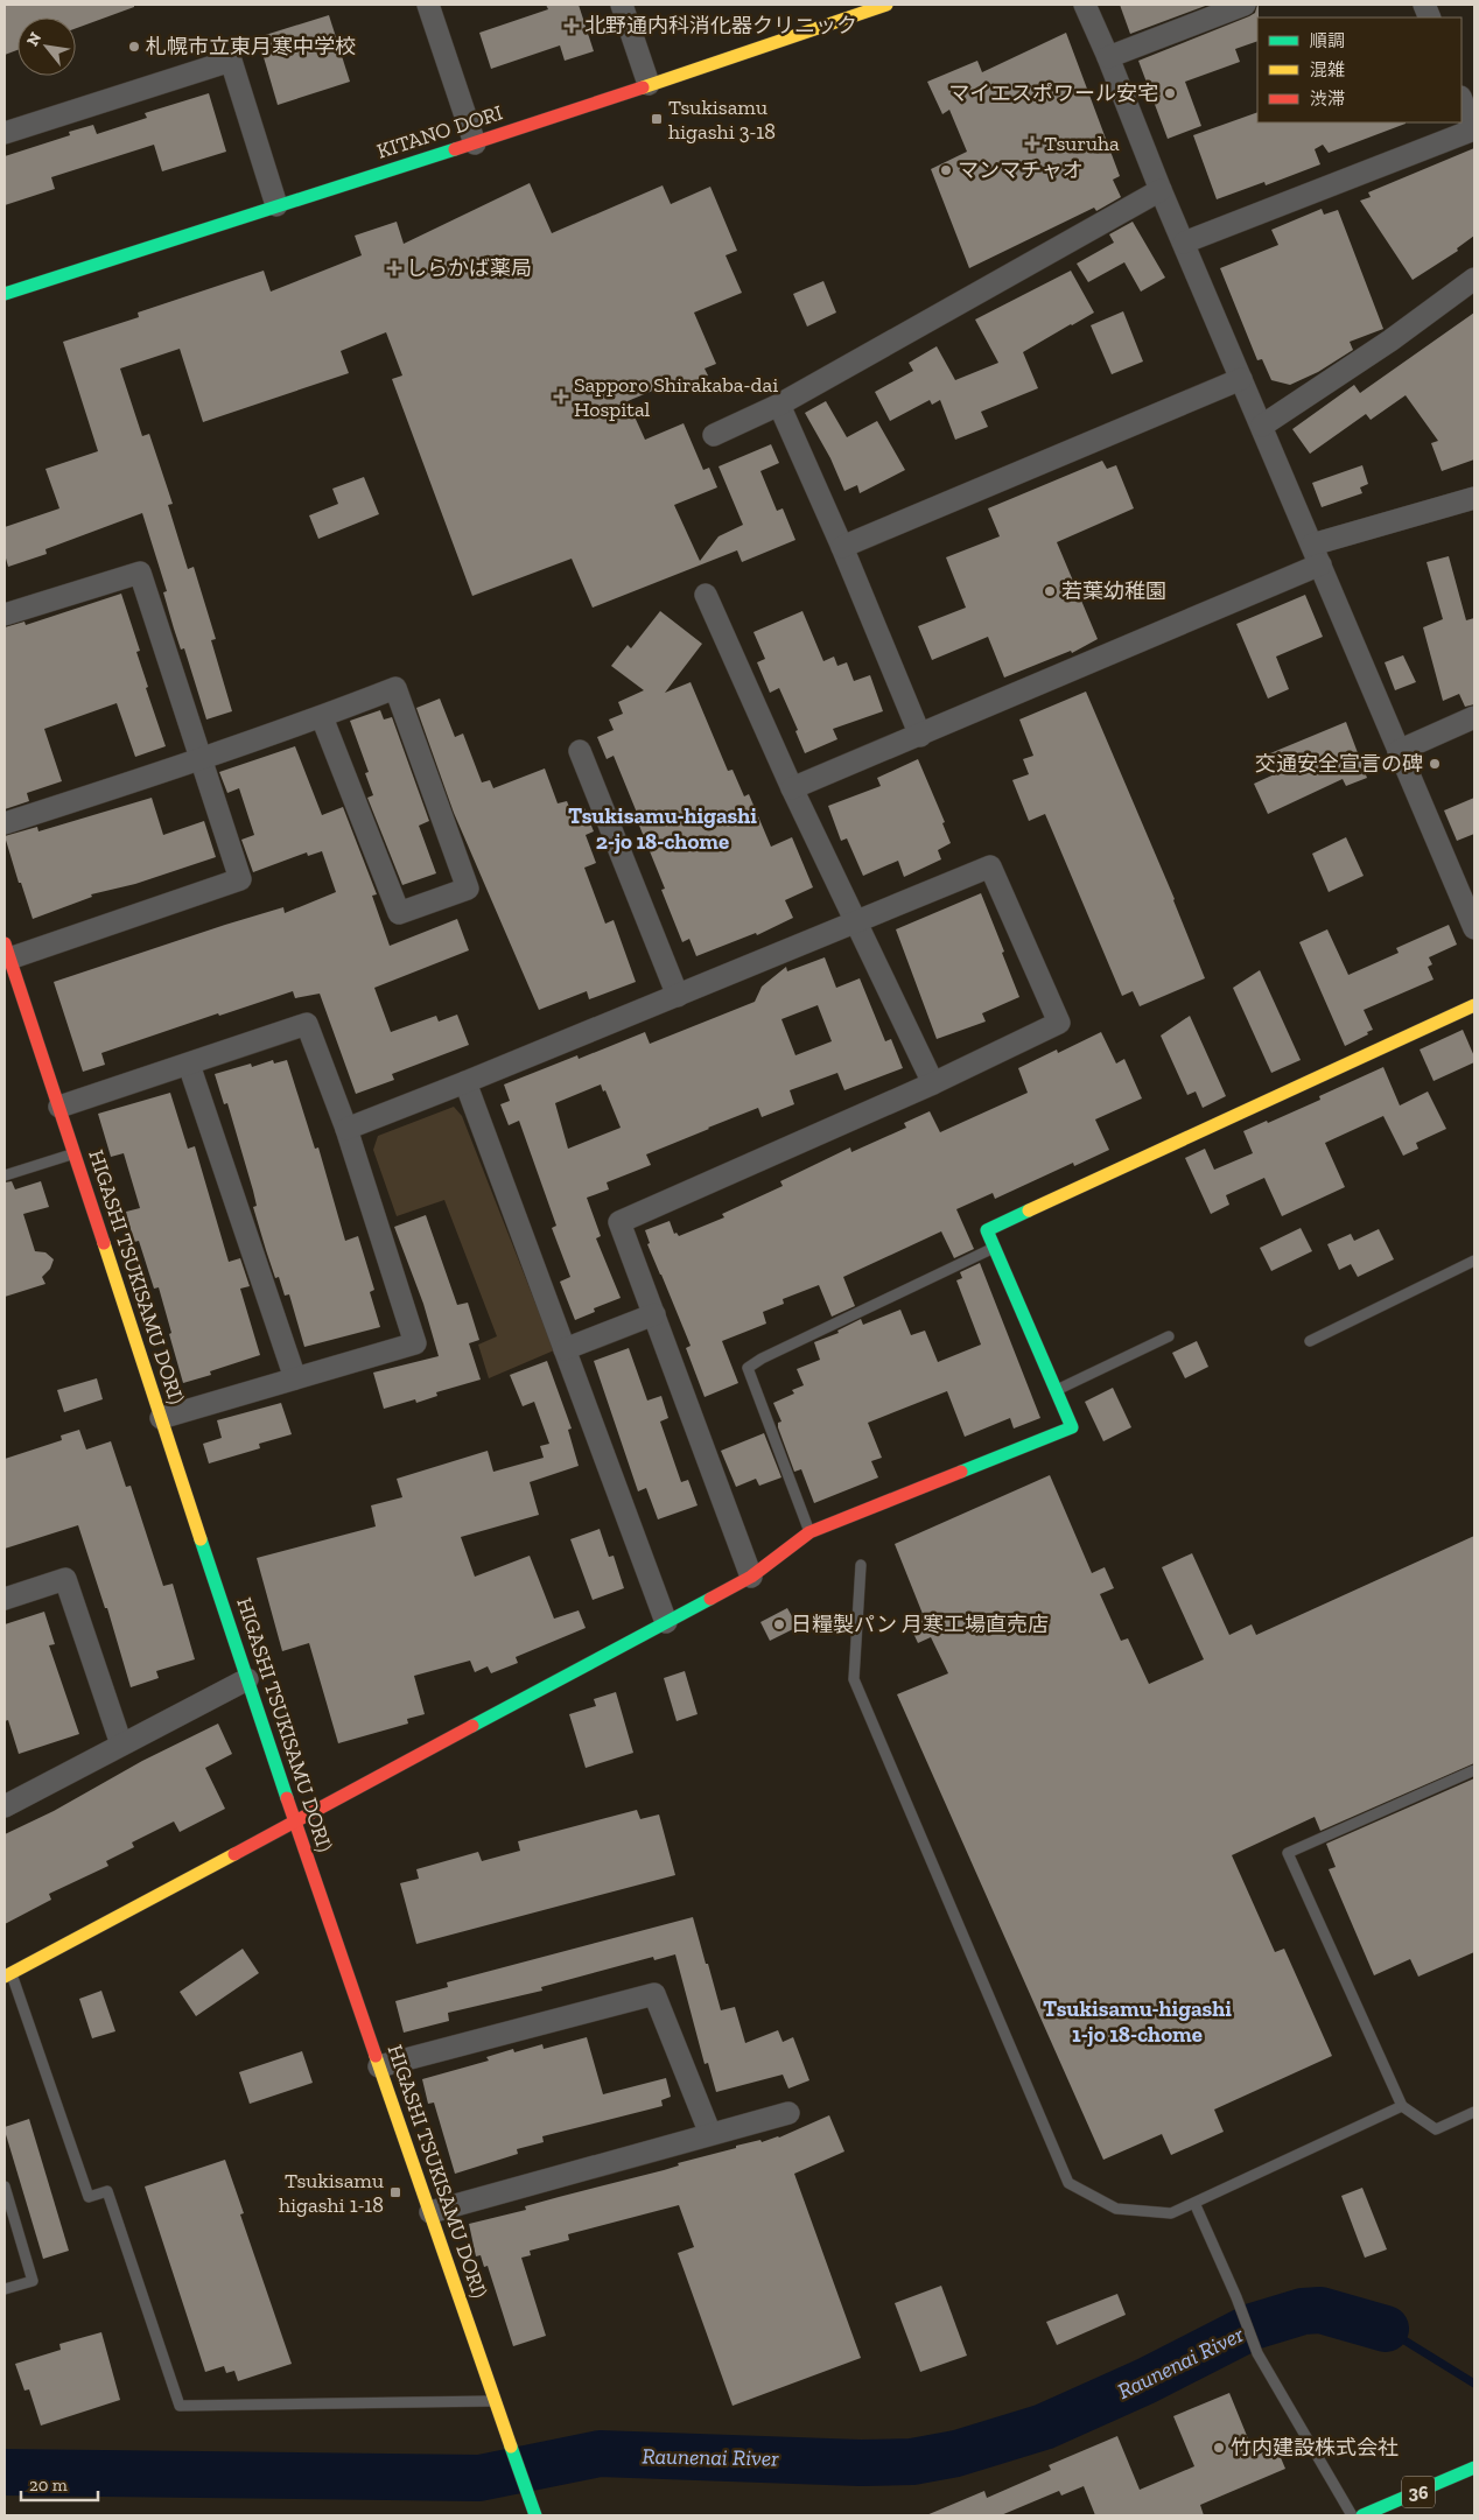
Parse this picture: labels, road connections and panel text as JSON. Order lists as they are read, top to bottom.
{
  "streets": {
    "main road": ["KITANO DORI", "HIGASHI TSUKISAMU DORI)", "36"]
  },
  "districts": ["Tsukisamu-higashi 2-jo 18-chome", "Tsukisamu-higashi 1-jo 18-chome"],
  "water": ["Raunenai River"],
  "places": {
    "health": [
      "北野通内科消化器クリニック",
      "Tsuruha",
      "しらかば薬局",
      "Sapporo Shirakaba-dai Hospital"
    ],
    "other": [
      "札幌市立東月寒中学校",
      "マイエスポワール安宅",
      "マンマチャオ",
      "若葉幼稚園",
      "交通安全宣言の碑",
      "日糧製パン 月寒工場直売店",
      "竹内建設株式会社"
    ],
    "transit": ["Tsukisamu higashi 3-18", "Tsukisamu higashi 1-18"]
  },
  "legend": ["順調", "混雑", "渋滞"],
  "scale_bar": "20 m",
  "north": "top left"
}
